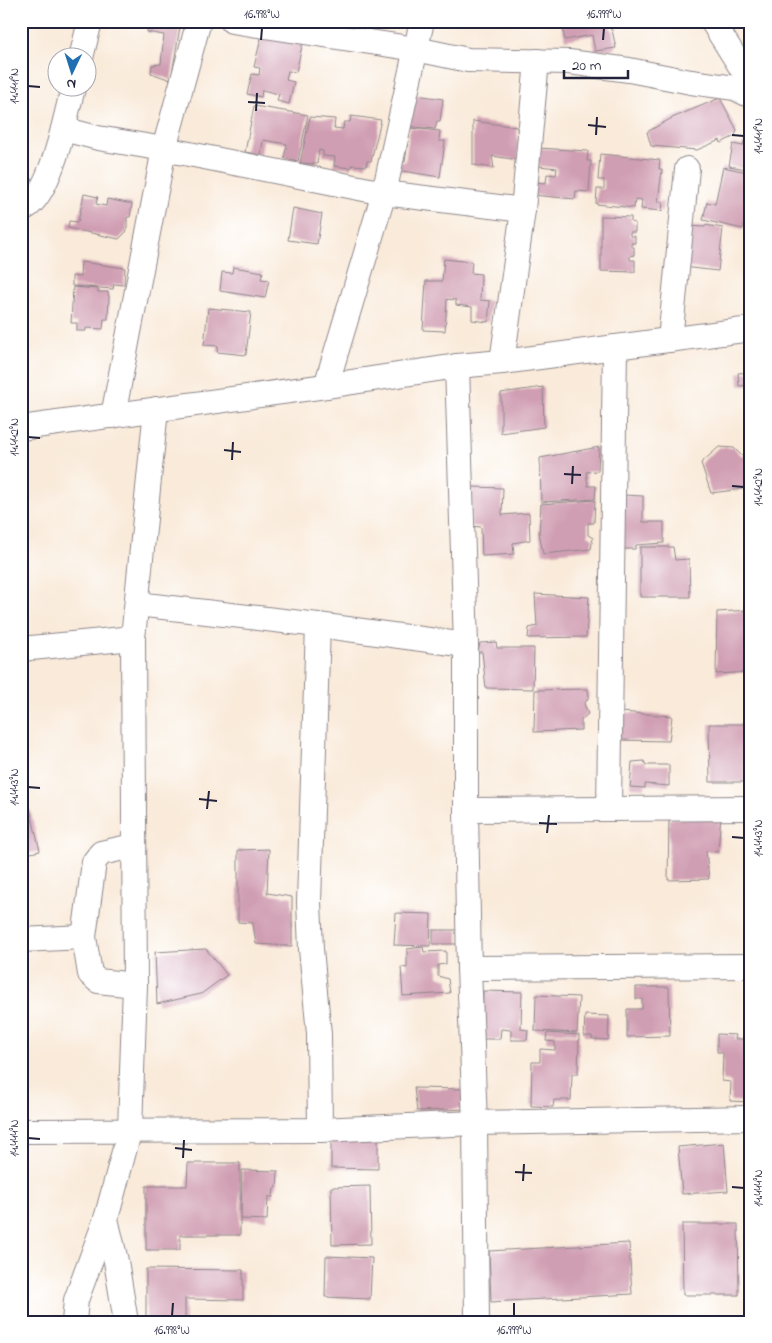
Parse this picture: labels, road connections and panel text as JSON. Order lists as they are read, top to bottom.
{
  "scale_bar": "20 m",
  "north": "bottom",
  "coordinates": [
    "16.998°W",
    "16.999°W",
    "14.441°N",
    "14.442°N",
    "14.443°N",
    "14.444°N"
  ]
}
